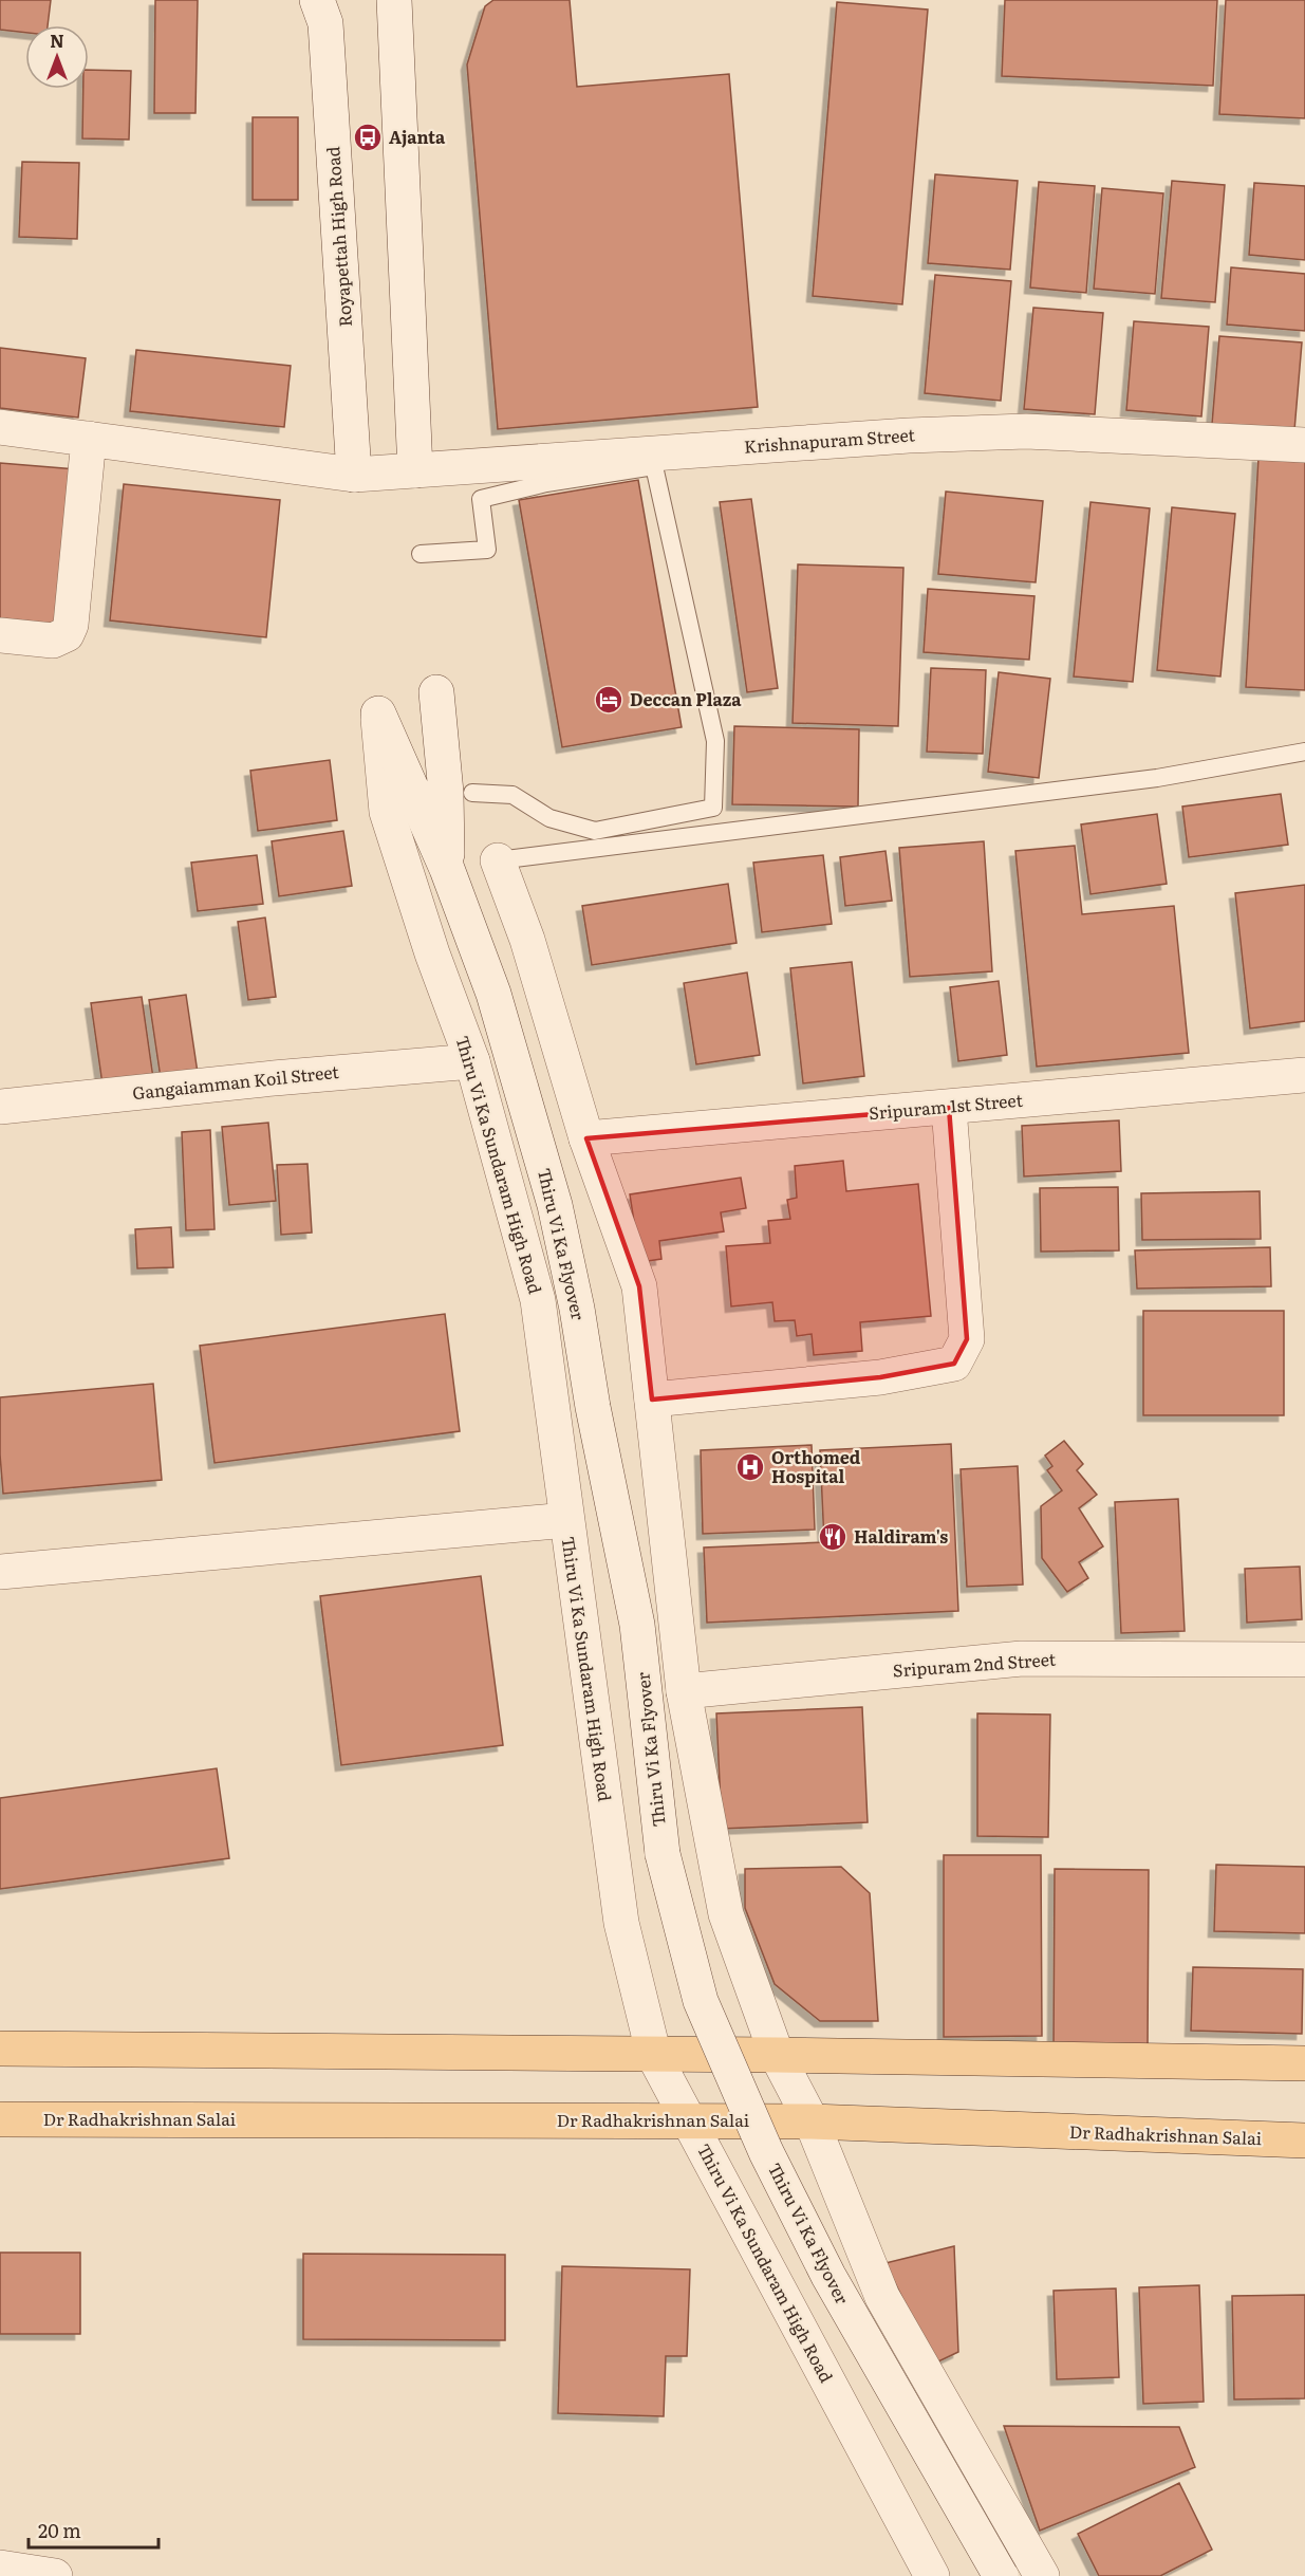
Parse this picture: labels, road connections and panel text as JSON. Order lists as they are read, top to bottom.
{
  "streets": {
    "main road": ["Dr Radhakrishnan Salai"],
    "street": [
      "Royapettah High Road",
      "Krishnapuram Street",
      "Gangaiamman Koil Street",
      "Sripuram 1st Street",
      "Thiru Vi Ka Sundaram High Road",
      "Thiru Vi Ka Flyover",
      "Sripuram 2nd Street"
    ]
  },
  "crossings": [
    ["Royapettah High Road", "Krishnapuram Street"],
    ["Gangaiamman Koil Street", "Thiru Vi Ka Sundaram High Road"],
    ["Thiru Vi Ka Sundaram High Road", "Thiru Vi Ka Flyover"],
    ["Thiru Vi Ka Sundaram High Road", "Dr Radhakrishnan Salai"]
  ],
  "places": {
    "bus stop": ["Ajanta"],
    "hotel": ["Deccan Plaza"],
    "hospital": ["Orthomed Hospital"],
    "restaurant": ["Haldiram's"]
  },
  "scale_bar": "20 m",
  "north": "top"
}
